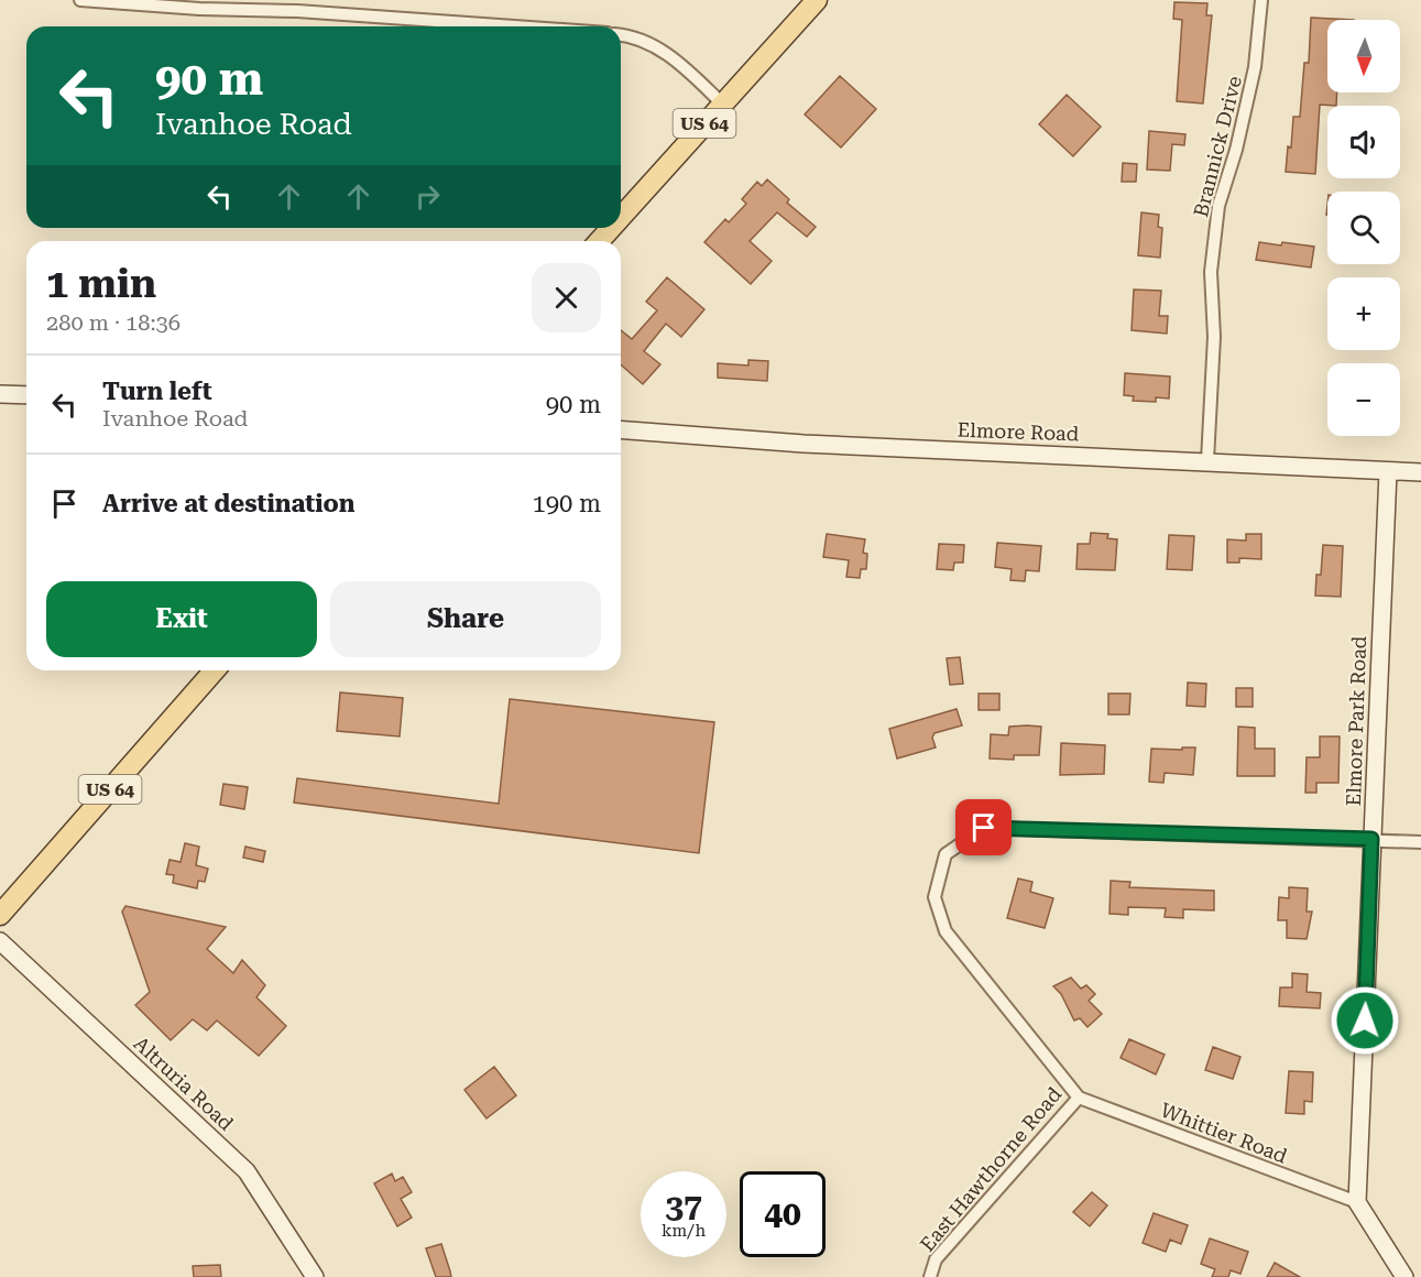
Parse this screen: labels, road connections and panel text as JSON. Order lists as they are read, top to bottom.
{
  "streets": {
    "main road": ["US 64"],
    "street": [
      "Brannick Drive",
      "Elmore Road",
      "Elmore Park Road",
      "Altruria Road",
      "Whittier Road",
      "East Hawthorne Road"
    ]
  },
  "crossings": [
    ["Brannick Drive", "Elmore Road"],
    ["Elmore Road", "Elmore Park Road"],
    ["Elmore Park Road", "Whittier Road"],
    ["Elmore Park Road", "East Hawthorne Road"],
    ["Whittier Road", "East Hawthorne Road"]
  ],
  "north": "bottom",
  "page": {
    "map_buttons": ["+", "−"],
    "turn": ["90 m", "Ivanhoe Road"],
    "heading": ["1 min", "280 m · 18:36"],
    "list": [
      {
        "name": "Turn left",
        "note": "Ivanhoe Road",
        "value": "90 m"
      },
      {
        "name": "Arrive at destination",
        "value": "190 m"
      }
    ],
    "buttons": ["Exit", "Share"],
    "speed": "37 km/h",
    "limit": "40"
  }
}
